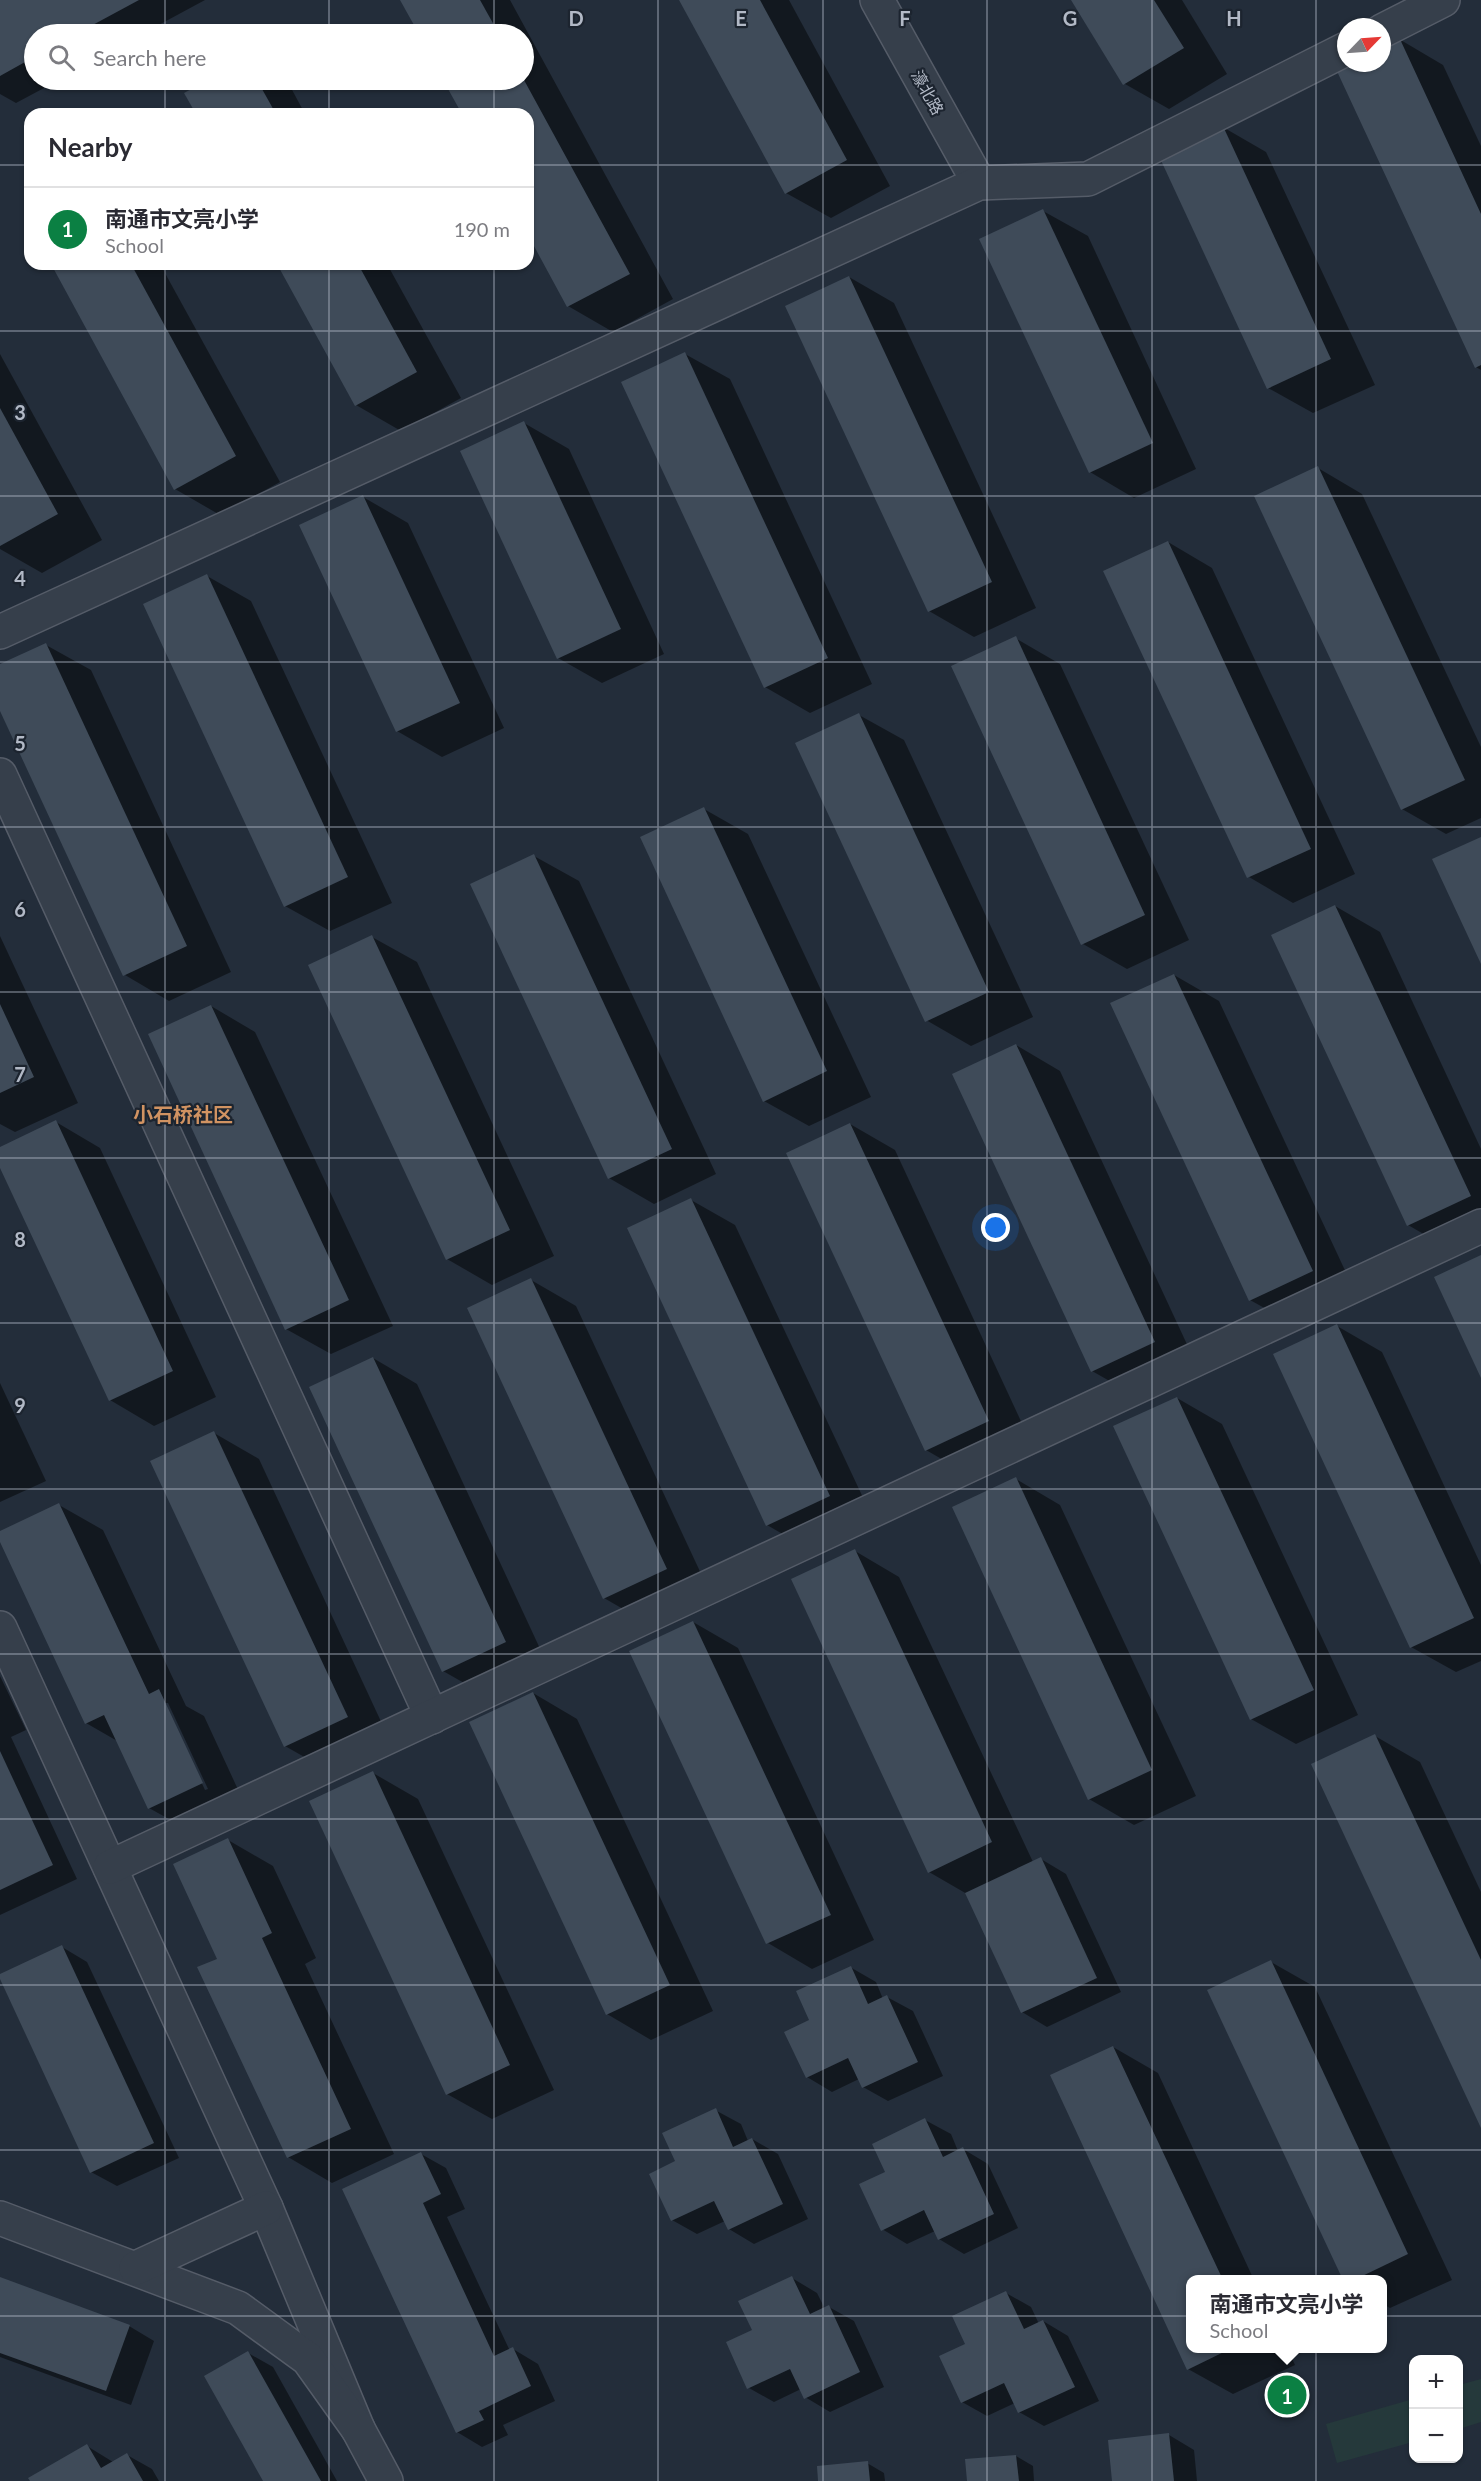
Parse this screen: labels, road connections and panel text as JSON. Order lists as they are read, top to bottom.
{
  "streets": {
    "street": ["濠北路"]
  },
  "districts": ["小石桥社区"],
  "north": "top right",
  "page": {
    "search": "Search here",
    "heading": "Nearby",
    "list": [
      {
        "mark": "1",
        "name": "南通市文亮小学",
        "note": "School",
        "value": "190 m"
      }
    ],
    "popup": ["南通市文亮小学", "School"],
    "map_buttons": ["+", "−"],
    "pins": "1"
  },
  "grid": {
    "columns": [
      "D",
      "E",
      "F",
      "G",
      "H"
    ],
    "rows": [
      "3",
      "4",
      "5",
      "6",
      "7",
      "8",
      "9"
    ]
  }
}
